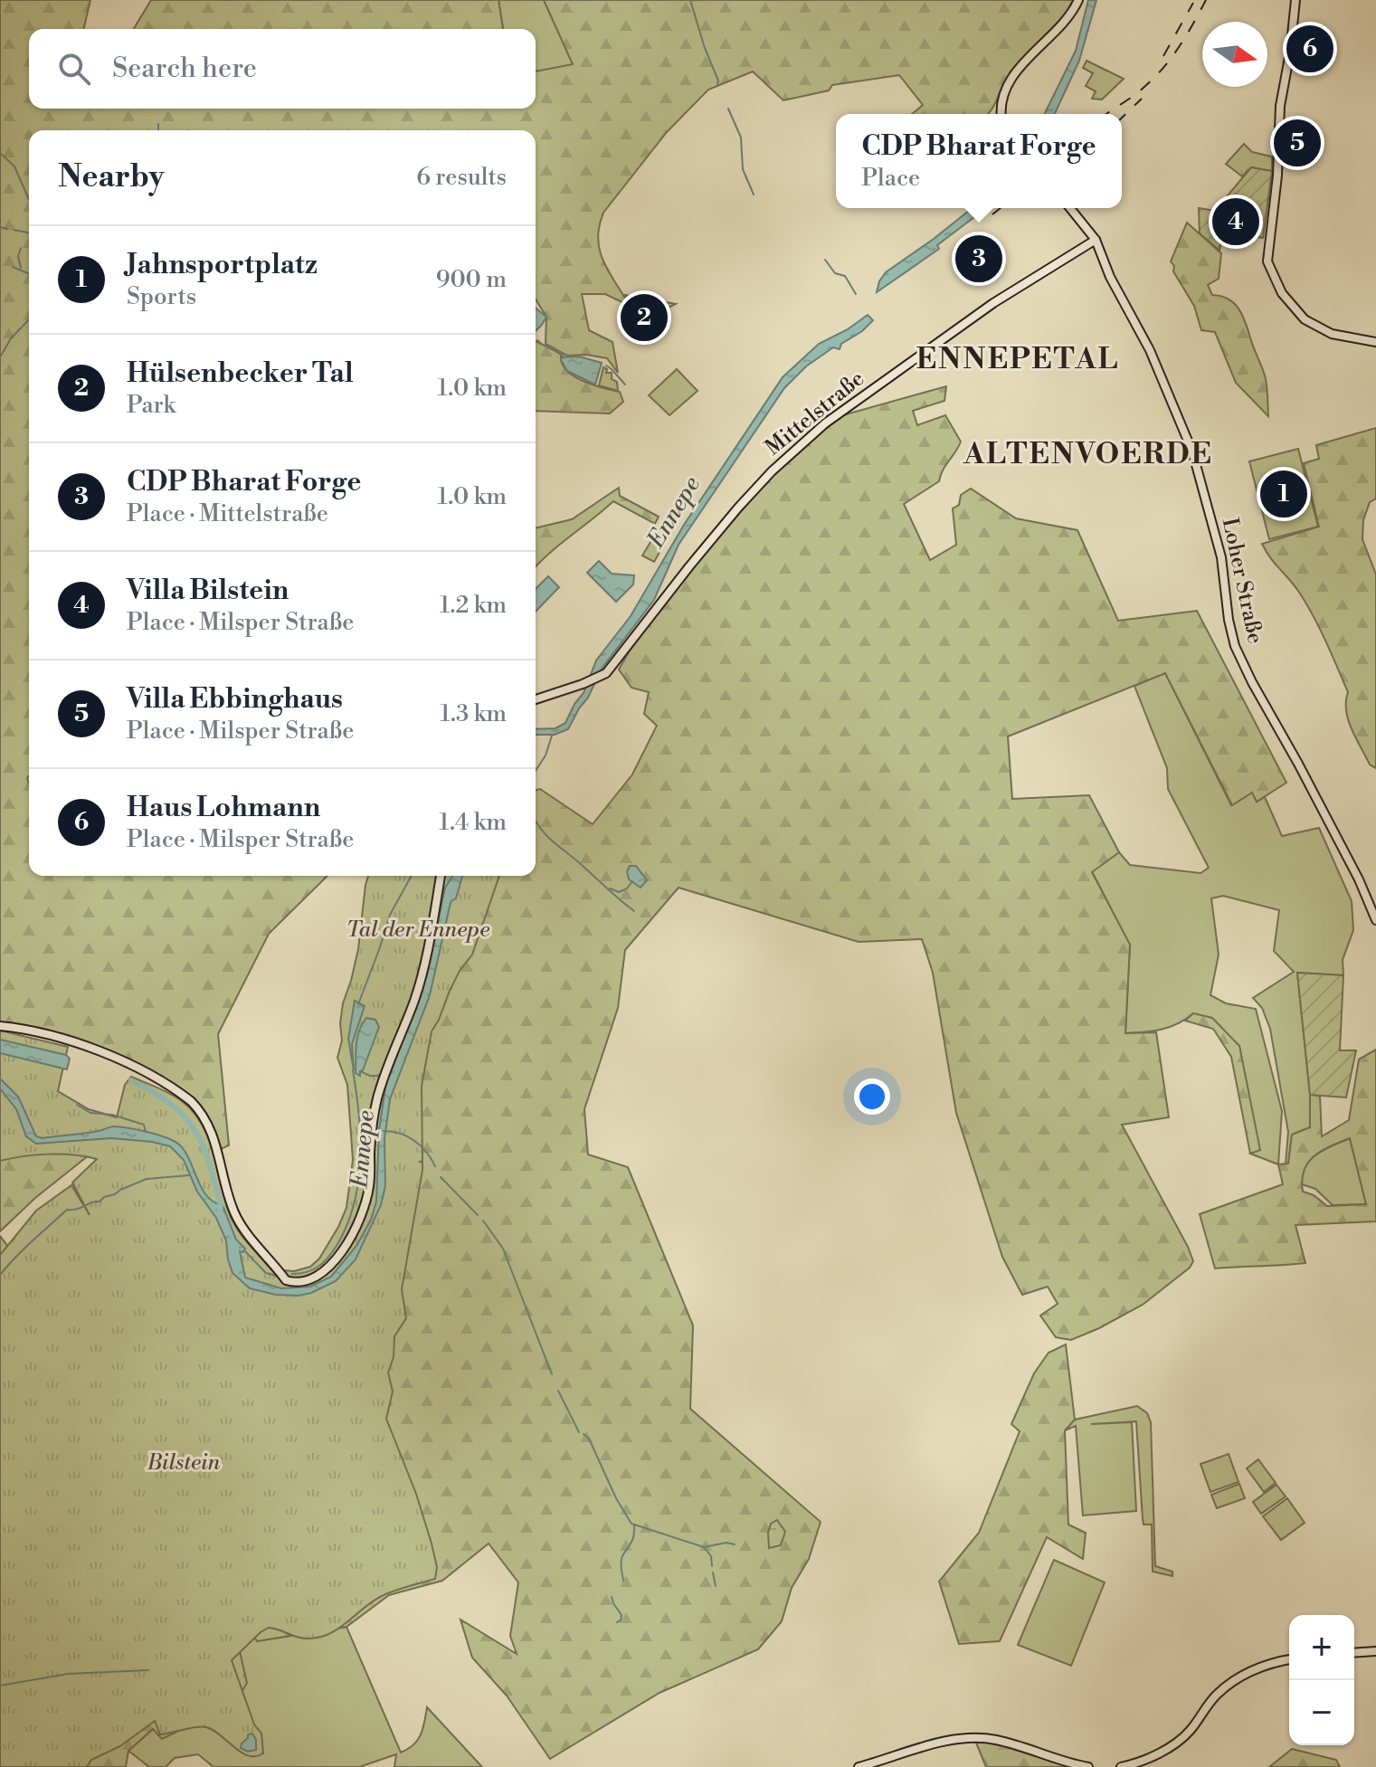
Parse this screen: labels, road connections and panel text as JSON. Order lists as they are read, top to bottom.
{
  "streets": {
    "street": ["Mittelstraße", "Loher Straße"]
  },
  "crossings": [
    ["Mittelstraße", "Loher Straße"]
  ],
  "districts": ["ENNEPETAL", "ALTENVOERDE"],
  "water": ["Ennepe"],
  "parks": ["Tal der Ennepe", "Bilstein"],
  "north": "right",
  "page": {
    "pins": [
      "6",
      "5",
      "4",
      "3",
      "2",
      "1"
    ],
    "search": "Search here",
    "popup": ["CDP Bharat Forge", "Place"],
    "heading": ["Nearby", "6 results"],
    "list": [
      {
        "mark": "1",
        "name": "Jahnsportplatz",
        "note": "Sports",
        "value": "900 m"
      },
      {
        "mark": "2",
        "name": "Hülsenbecker Tal",
        "note": "Park",
        "value": "1.0 km"
      },
      {
        "mark": "3",
        "name": "CDP Bharat Forge",
        "note": "Place · Mittelstraße",
        "value": "1.0 km"
      },
      {
        "mark": "4",
        "name": "Villa Bilstein",
        "note": "Place · Milsper Straße",
        "value": "1.2 km"
      },
      {
        "mark": "5",
        "name": "Villa Ebbinghaus",
        "note": "Place · Milsper Straße",
        "value": "1.3 km"
      },
      {
        "mark": "6",
        "name": "Haus Lohmann",
        "note": "Place · Milsper Straße",
        "value": "1.4 km"
      }
    ],
    "map_buttons": ["+", "−"]
  }
}
